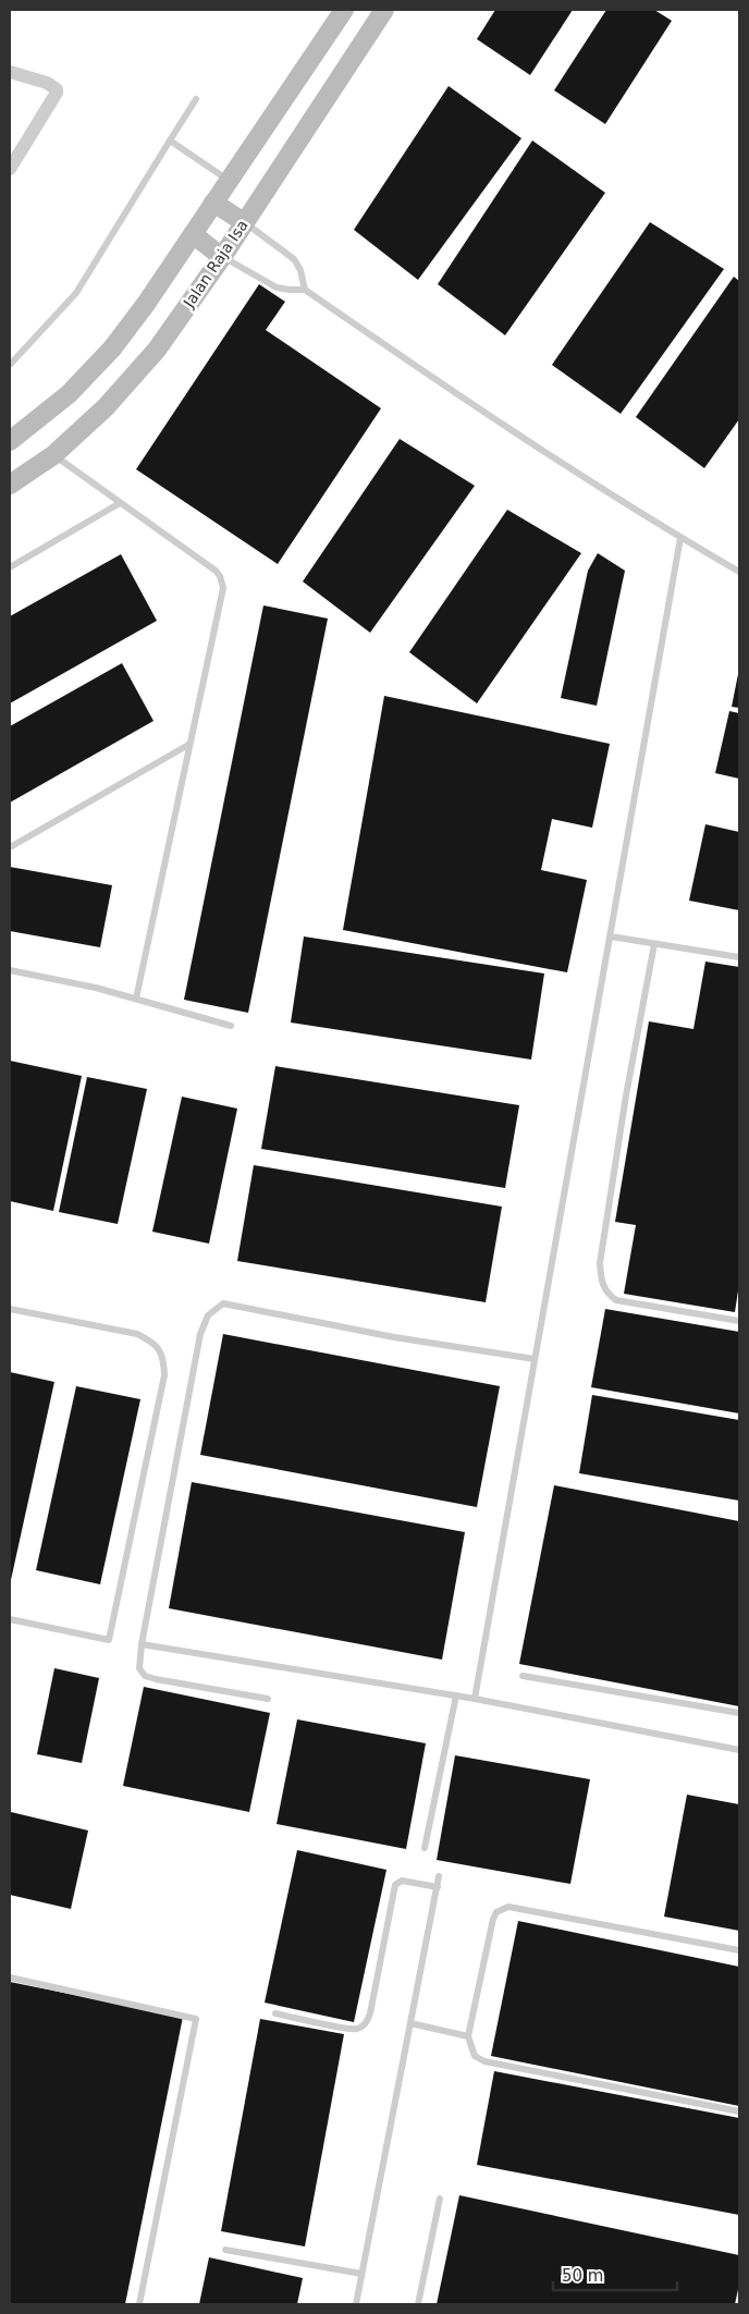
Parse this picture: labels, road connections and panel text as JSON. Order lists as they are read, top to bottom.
{
  "streets": {
    "main road": ["Jalan Raja Isa"]
  },
  "scale_bar": "50 m"
}
